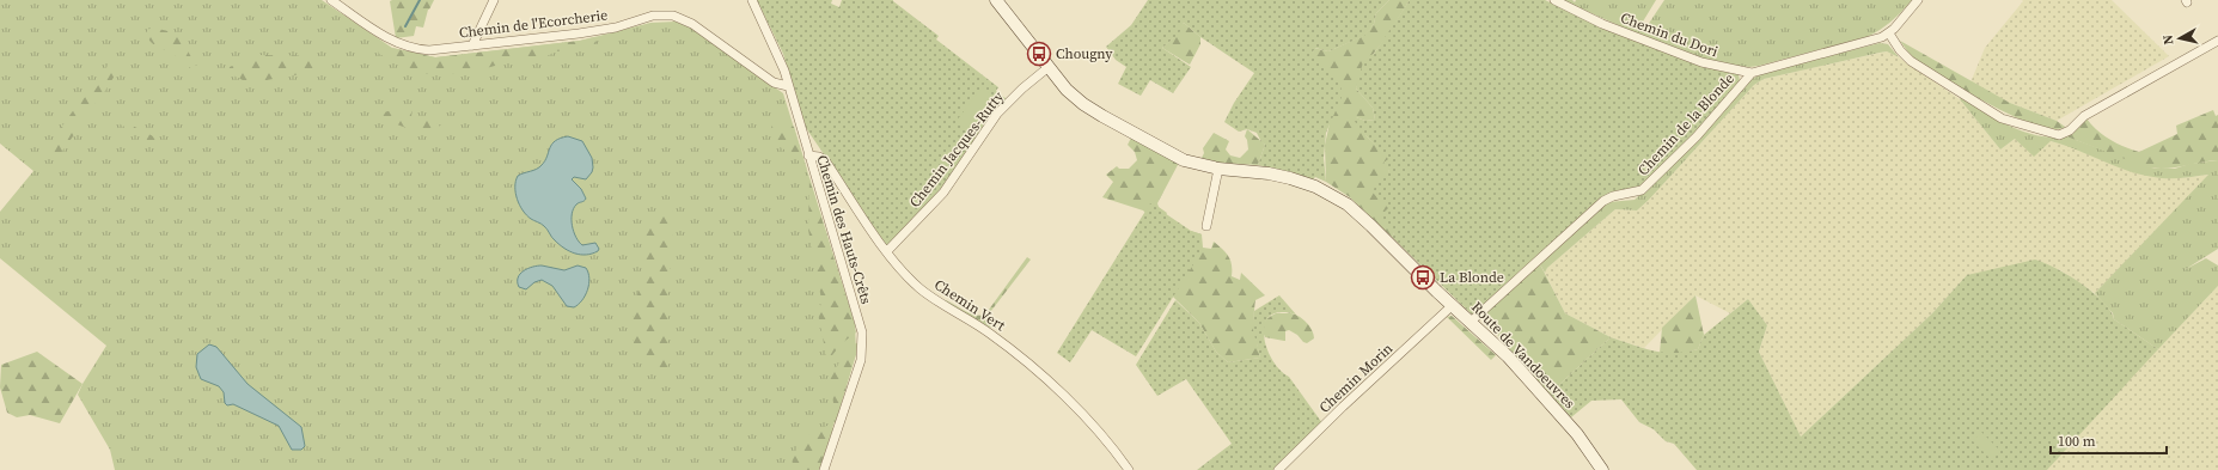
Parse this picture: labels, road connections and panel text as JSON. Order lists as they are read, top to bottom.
{
  "streets": {
    "main road": ["Route de Vandoeuvres"],
    "street": [
      "Chemin de l'Ecorcherie",
      "Chemin du Dori",
      "Chemin de la Blonde",
      "Chemin Jacques-Rutty",
      "Chemin des Hauts-Crêts",
      "Chemin Vert",
      "Chemin Morin"
    ]
  },
  "crossings": [
    ["Chemin de l'Ecorcherie", "Chemin des Hauts-Crêts"],
    ["Chemin du Dori", "Chemin de la Blonde"],
    ["Chemin de la Blonde", "Route de Vandoeuvres"],
    ["Chemin Jacques-Rutty", "Chemin Vert"],
    ["Chemin Jacques-Rutty", "Route de Vandoeuvres"],
    ["Chemin des Hauts-Crêts", "Chemin Vert"],
    ["Route de Vandoeuvres", "Chemin Morin"]
  ],
  "places": {
    "bus stop": ["Chougny", "La Blonde"]
  },
  "scale_bar": "100 m",
  "north": "left"
}
